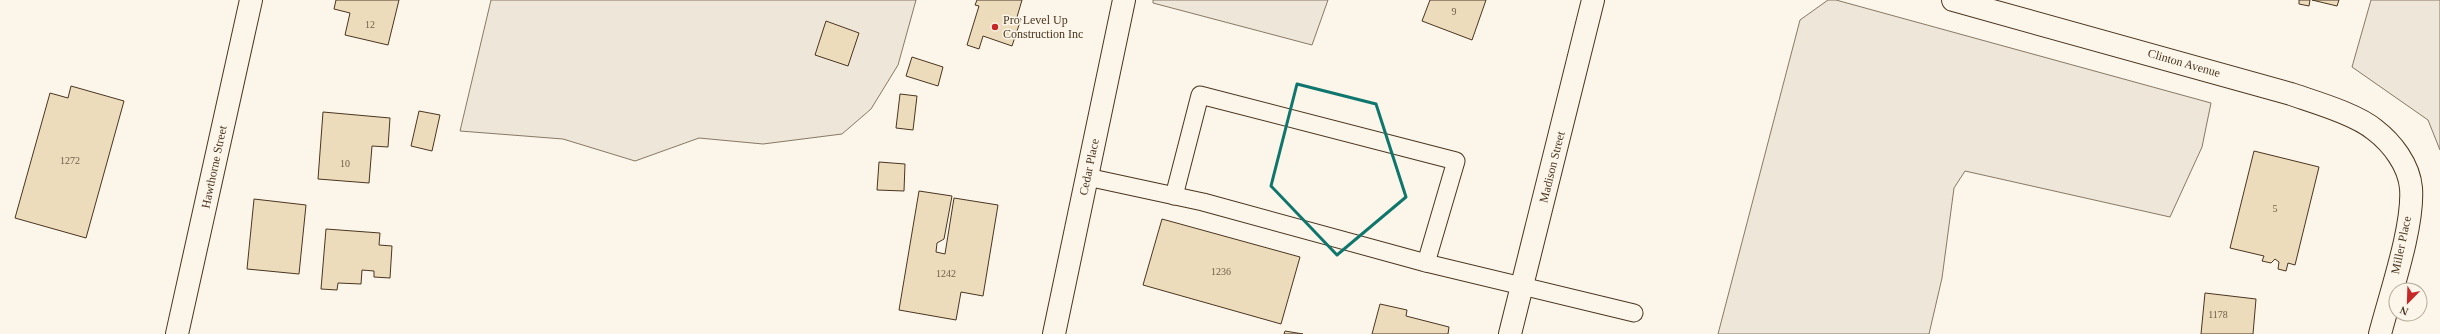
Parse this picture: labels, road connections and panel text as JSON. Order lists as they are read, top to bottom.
{
  "streets": {
    "street": [
      "Clinton Avenue",
      "Hawthorne Street",
      "Cedar Place",
      "Madison Street",
      "Miller Place"
    ]
  },
  "crossings": [
    ["Clinton Avenue", "Miller Place"]
  ],
  "places": ["Pro Level Up Construction Inc"],
  "house_numbers": [
    "9",
    "12",
    "1272",
    "10",
    "5",
    "1236",
    "1242",
    "1178"
  ],
  "north": "bottom left"
}
